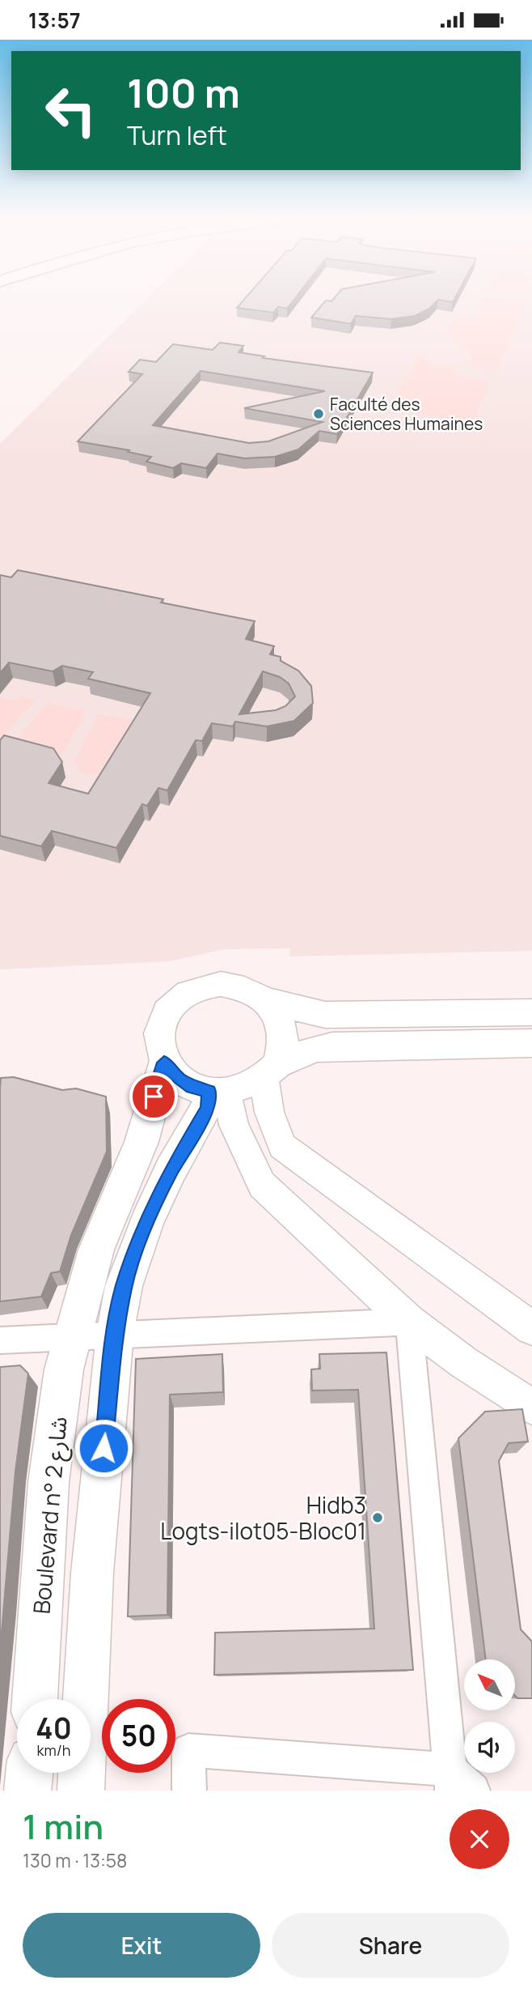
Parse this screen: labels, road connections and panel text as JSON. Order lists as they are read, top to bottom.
{
  "streets": {
    "main road": ["Boulevard n° شارع 2"]
  },
  "places": ["Faculté des Sciences Humaines", "Hidb3 Logts-ilot05-Bloc01"],
  "north": "top left",
  "page": {
    "status": "13:57",
    "turn": ["100 m", "Turn left"],
    "speed": "40 km/h",
    "limit": "50",
    "heading": ["1 min", "130 m · 13:58"],
    "buttons": ["Exit", "Share"]
  }
}
